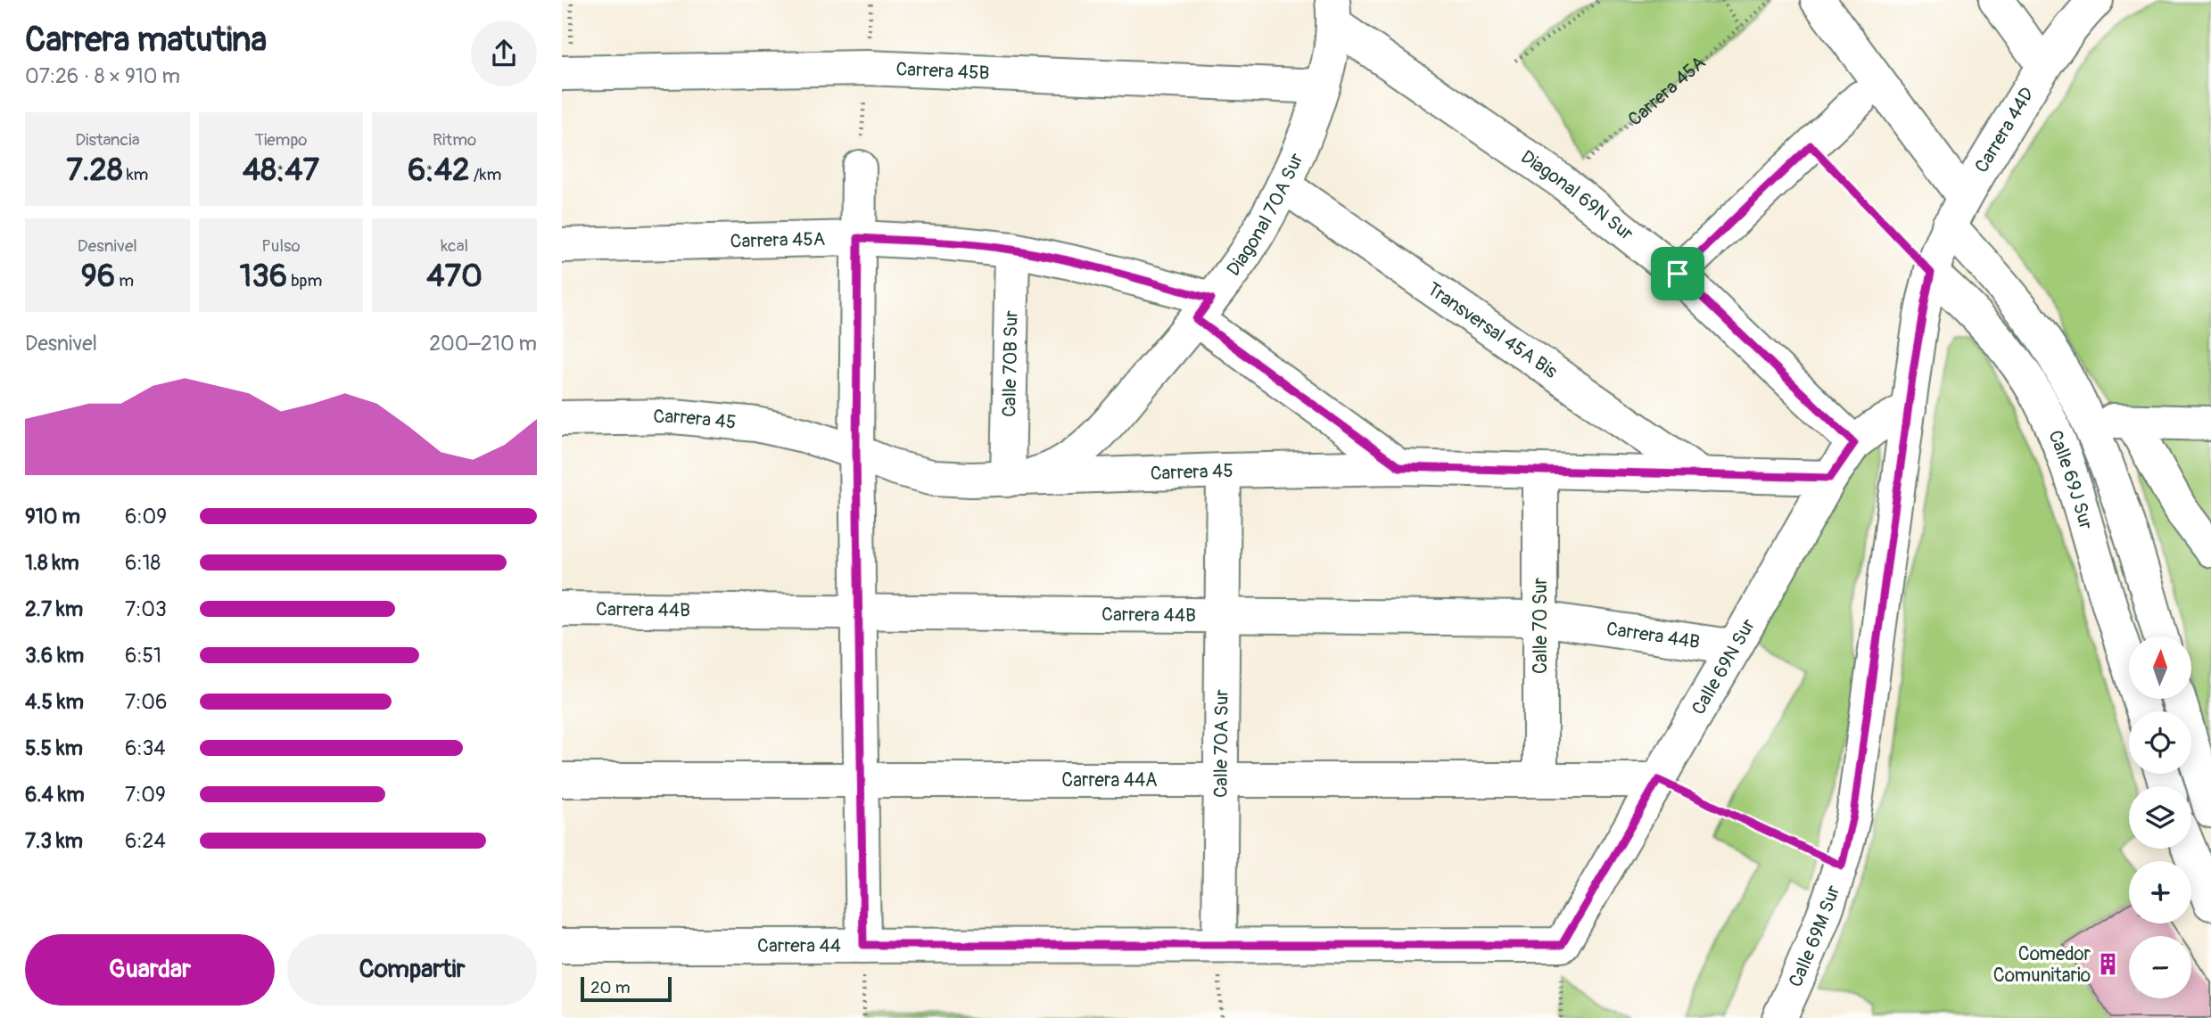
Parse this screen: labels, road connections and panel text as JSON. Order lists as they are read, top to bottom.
{
  "streets": {
    "street": [
      "Carrera 45B",
      "Carrera 45A",
      "Carrera 44D",
      "Diagonal 69N Sur",
      "Diagonal 70A Sur",
      "Transversal 45A Bis",
      "Calle 70B Sur",
      "Carrera 45",
      "Calle 69J Sur",
      "Carrera 44B",
      "Calle 70 Sur",
      "Calle 69N Sur",
      "Calle 70A Sur",
      "Carrera 44A",
      "Calle 69M Sur",
      "Carrera 44"
    ]
  },
  "crossings": [
    ["Carrera 45B", "Diagonal 70A Sur"],
    ["Carrera 45A", "Diagonal 69N Sur"],
    ["Carrera 45A", "Diagonal 70A Sur"],
    ["Carrera 45A", "Calle 70B Sur"],
    ["Carrera 44D", "Calle 69J Sur"],
    ["Diagonal 69N Sur", "Diagonal 70A Sur"],
    ["Diagonal 69N Sur", "Calle 69N Sur"],
    ["Diagonal 70A Sur", "Transversal 45A Bis"],
    ["Diagonal 70A Sur", "Calle 70B Sur"],
    ["Diagonal 70A Sur", "Carrera 45"],
    ["Transversal 45A Bis", "Carrera 45"],
    ["Calle 70B Sur", "Carrera 45"],
    ["Carrera 45", "Calle 70 Sur"],
    ["Carrera 45", "Calle 69N Sur"],
    ["Carrera 45", "Calle 70A Sur"],
    ["Carrera 44B", "Calle 70 Sur"],
    ["Carrera 44B", "Calle 69N Sur"],
    ["Carrera 44B", "Calle 70A Sur"],
    ["Calle 70 Sur", "Carrera 44A"],
    ["Calle 69N Sur", "Carrera 44A"],
    ["Calle 69N Sur", "Calle 69M Sur"],
    ["Calle 69N Sur", "Carrera 44"],
    ["Calle 70A Sur", "Carrera 44A"],
    ["Calle 70A Sur", "Carrera 44"]
  ],
  "places": {
    "building": ["Comedor Comunitario"]
  },
  "scale_bar": "20 m",
  "north": "top",
  "page": {
    "heading": ["Carrera matutina", "07:26 · 8 × 910 m"],
    "stats": [
      ["Distancia", "7.28 km"],
      ["Tiempo", "48:47"],
      ["Ritmo", "6:42 /km"],
      ["Desnivel", "96 m"],
      ["Pulso", "136 bpm"],
      ["kcal", "470"]
    ],
    "chart": ["Desnivel", "200–210 m"],
    "list": [
      {
        "name": "910 m",
        "note": "6:09"
      },
      {
        "name": "1.8 km",
        "note": "6:18"
      },
      {
        "name": "2.7 km",
        "note": "7:03"
      },
      {
        "name": "3.6 km",
        "note": "6:51"
      },
      {
        "name": "4.5 km",
        "note": "7:06"
      },
      {
        "name": "5.5 km",
        "note": "6:34"
      },
      {
        "name": "6.4 km",
        "note": "7:09"
      },
      {
        "name": "7.3 km",
        "note": "6:24"
      }
    ],
    "map_buttons": ["+", "−"],
    "buttons": ["Guardar", "Compartir"],
    "scale": "20 m"
  }
}
